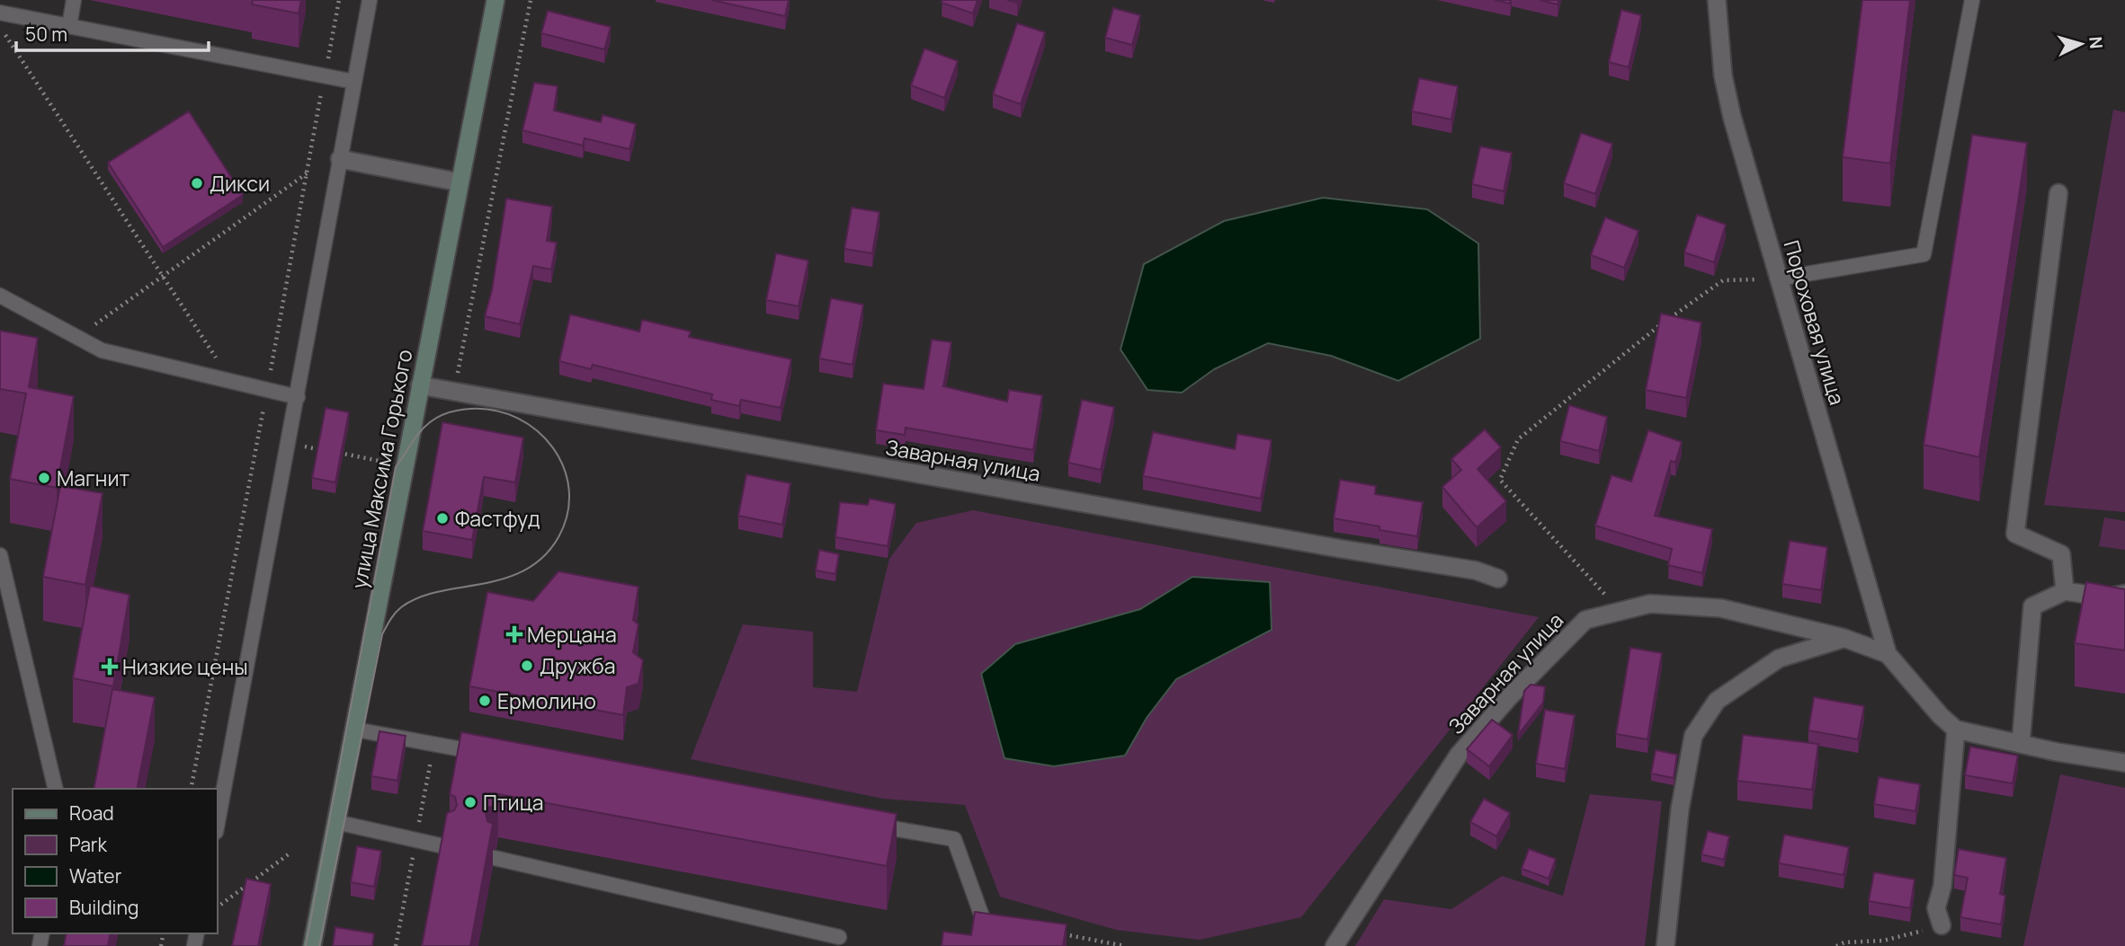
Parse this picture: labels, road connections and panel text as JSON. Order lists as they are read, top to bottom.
{
  "streets": {
    "main road": ["улица Максима Горького"],
    "street": ["Пороховая улица", "Заварная улица"]
  },
  "crossings": [
    ["Пороховая улица", "Заварная улица"],
    ["Заварная улица", "улица Максима Горького"]
  ],
  "places": {
    "other": [
      "Дикси",
      "Магнит",
      "Фастфуд",
      "Дружба",
      "Ермолино",
      "Птица"
    ],
    "health": ["Мерцана", "Низкие цены"]
  },
  "legend": [
    "Road",
    "Park",
    "Water",
    "Building"
  ],
  "scale_bar": "50 m",
  "north": "right"
}
